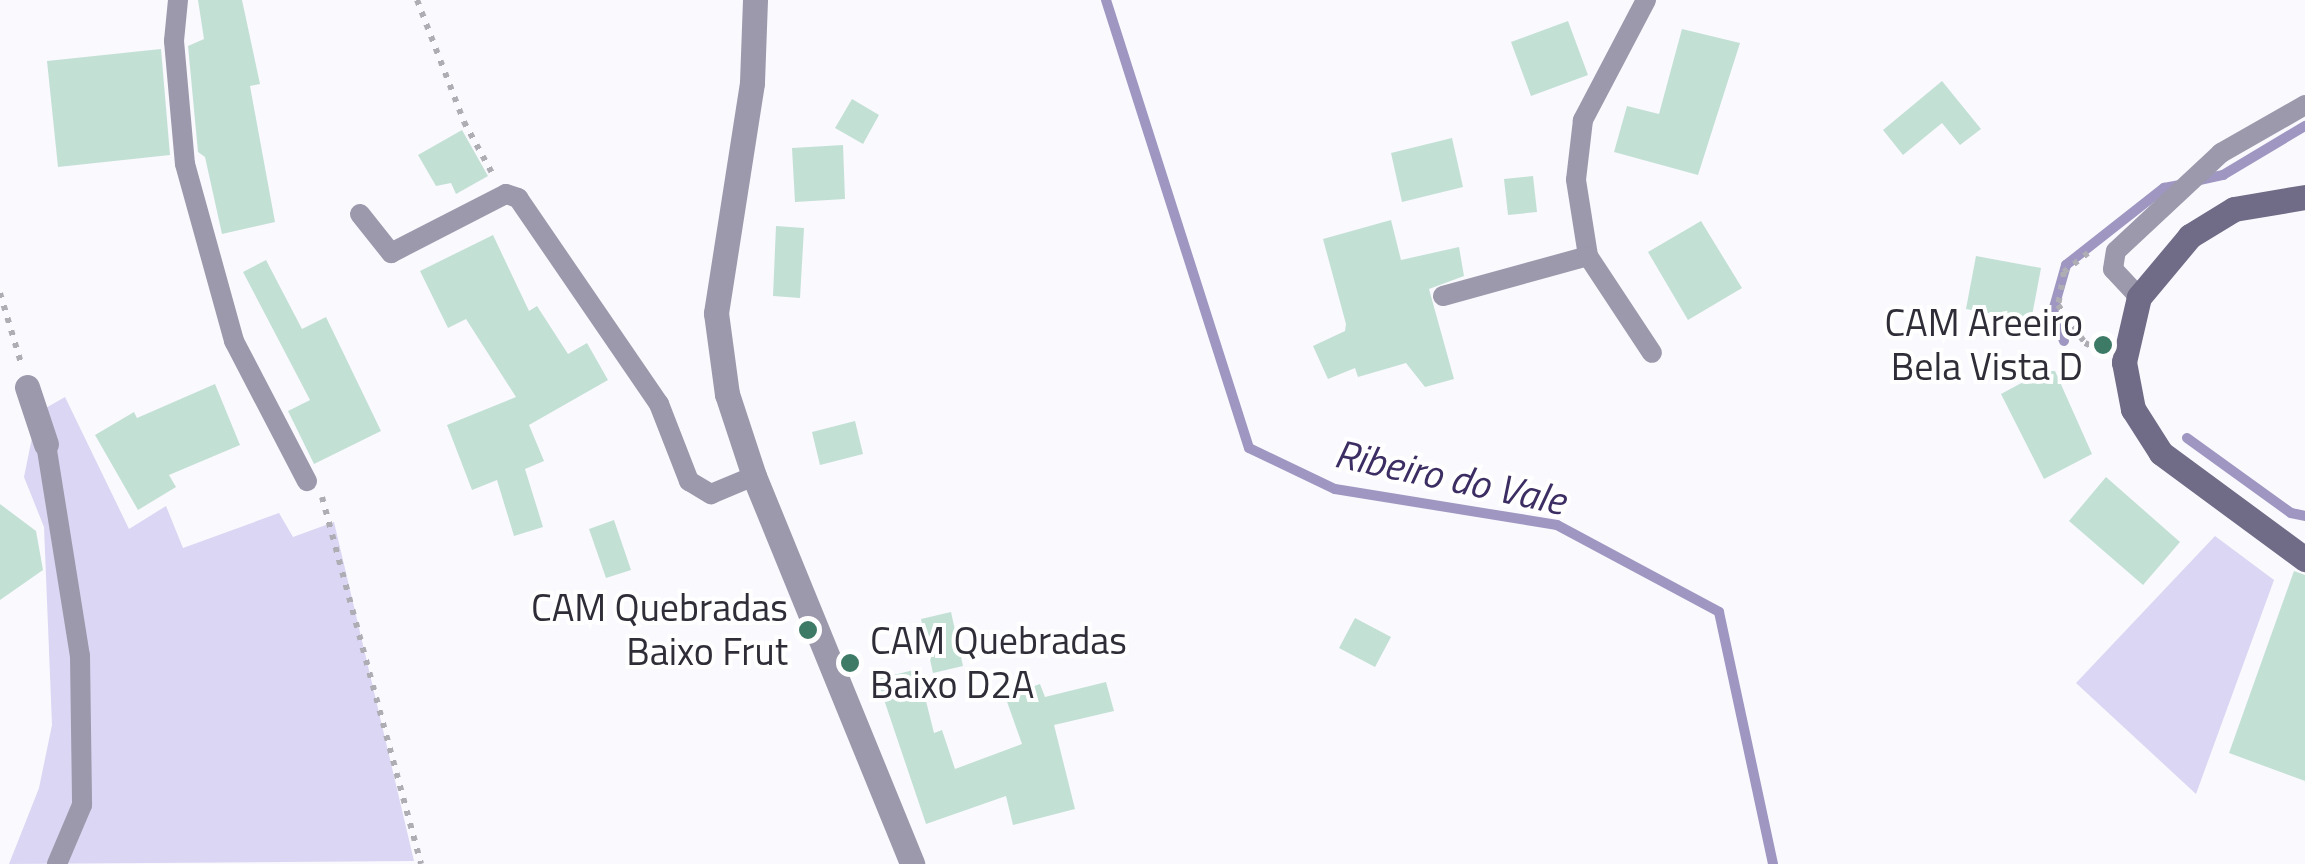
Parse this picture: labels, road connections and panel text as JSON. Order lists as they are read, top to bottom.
{
  "water": ["Ribeiro do Vale"],
  "places": ["CAM Areeiro Bela Vista D", "CAM Quebradas Baixo Frut", "CAM Quebradas Baixo D2A"]
}
